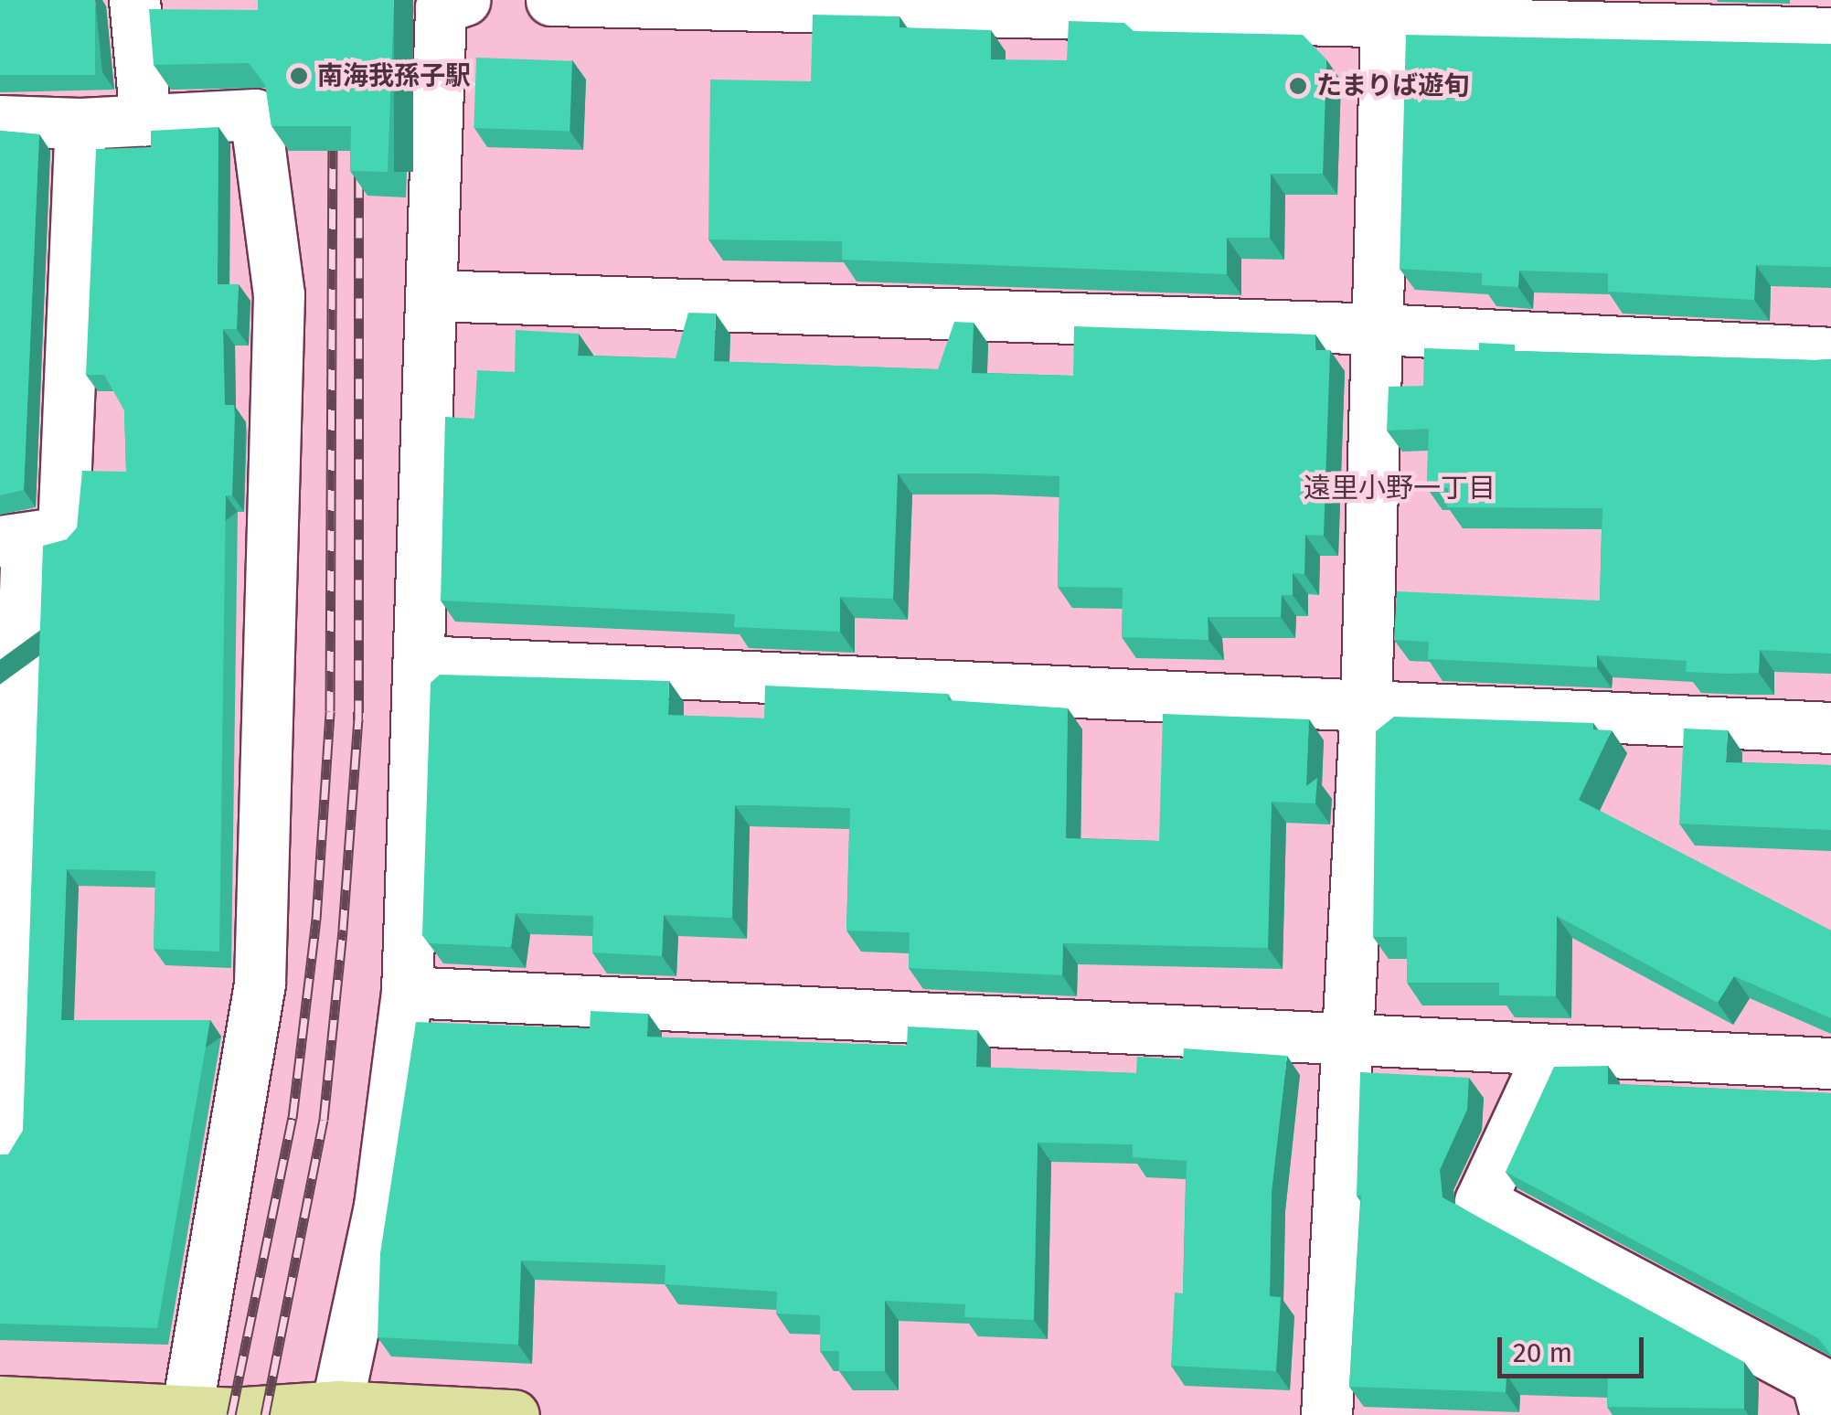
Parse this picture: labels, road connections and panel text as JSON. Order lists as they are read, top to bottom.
{
  "districts": ["遠里小野一丁目"],
  "places": ["南海我孫子駅", "たまりば遊旬"],
  "scale_bar": "20 m"
}
